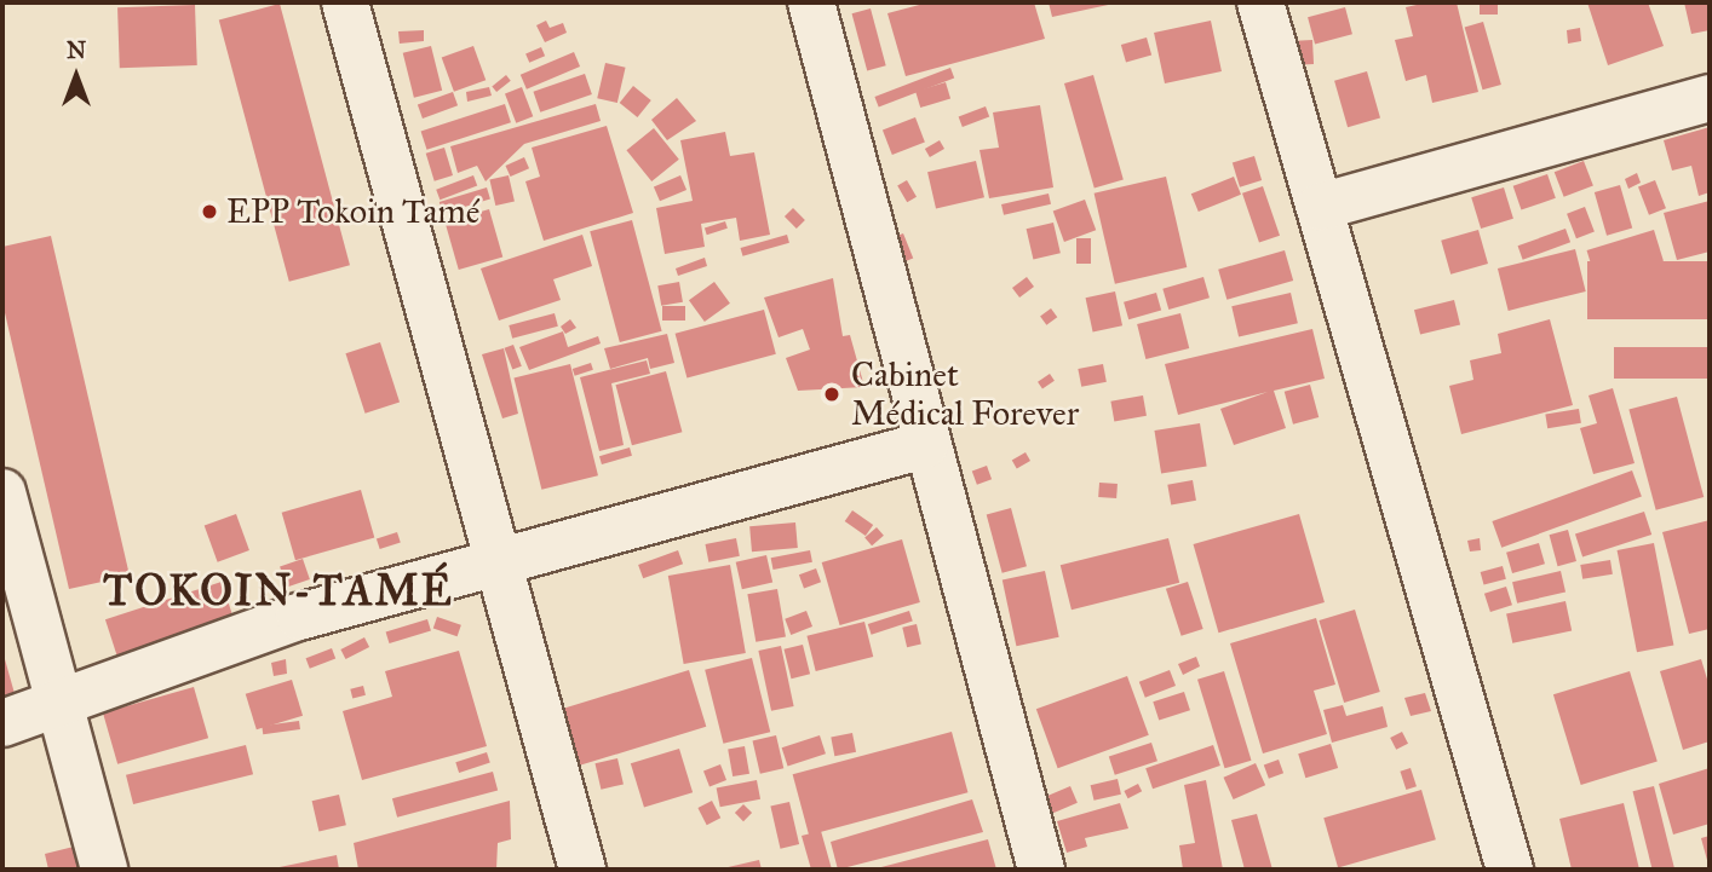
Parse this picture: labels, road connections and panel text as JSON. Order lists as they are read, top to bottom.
{
  "districts": ["TOKOIN-TAMÉ"],
  "places": ["EPP Tokoin Tamé", "Cabinet Médical Forever"],
  "north": "top"
}
